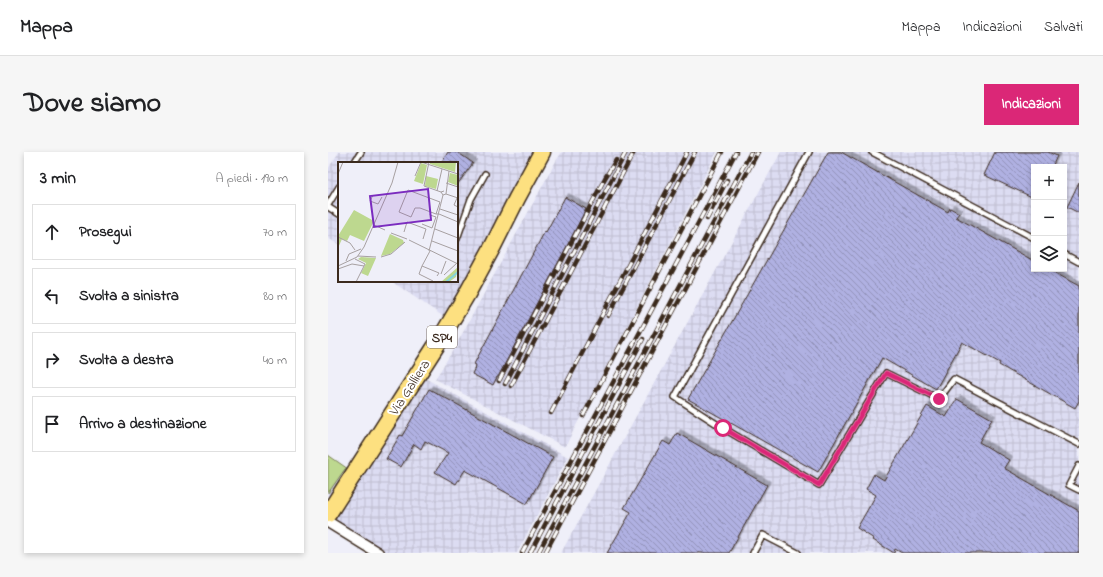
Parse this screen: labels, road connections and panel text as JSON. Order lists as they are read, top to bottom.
{
  "streets": {
    "main road": ["SP4", "Via Galliera"]
  },
  "page": {
    "header": "Mappa",
    "nav": ["Mappa", "Indicazioni", "Salvati"],
    "title": "Dove siamo",
    "buttons": "Indicazioni",
    "heading": ["3 min", "A piedi · 190 m"],
    "map_buttons": ["+", "−"],
    "list": [
      ["Prosegui", "70 m"],
      ["Svolta a sinistra", "80 m"],
      ["Svolta a destra", "40 m"],
      "Arrivo a destinazione"
    ]
  }
}
